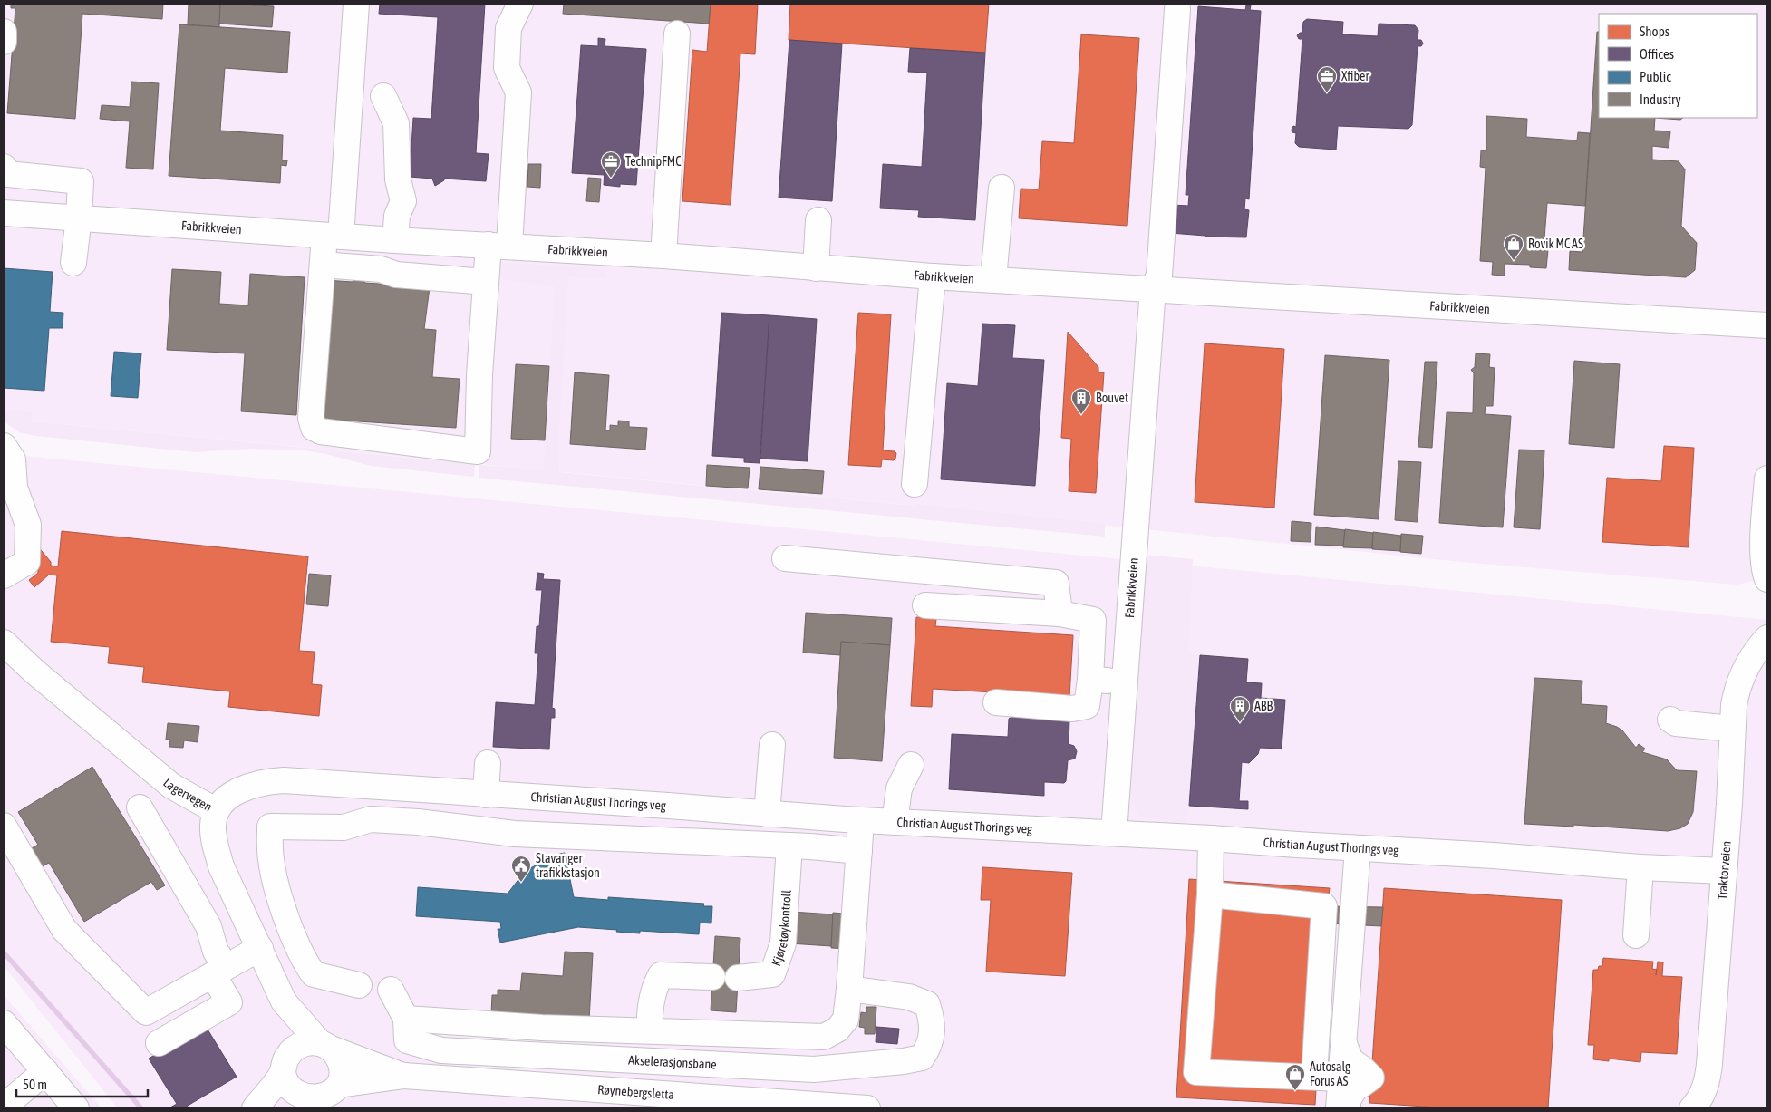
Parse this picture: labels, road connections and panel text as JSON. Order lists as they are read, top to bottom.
{
  "streets": {
    "street": [
      "Fabrikkveien",
      "Lagervegen",
      "Christian August Thorings veg",
      "Traktorveien",
      "Kjøretøykontroll",
      "Akselerasjonsbane",
      "Røynebergsletta"
    ]
  },
  "crossings": [
    ["Fabrikkveien", "Christian August Thorings veg"],
    ["Lagervegen", "Christian August Thorings veg"],
    ["Lagervegen", "Røynebergsletta"],
    ["Christian August Thorings veg", "Traktorveien"]
  ],
  "places": {
    "office": ["Xfiber", "TechnipFMC"],
    "shop": ["Rovik MC AS", "Autosalg Forus AS"],
    "building": ["Bouvet", "ABB"],
    "public building": ["Stavanger trafikkstasjon"]
  },
  "legend": [
    "Shops",
    "Offices",
    "Public",
    "Industry"
  ],
  "scale_bar": "50 m"
}
